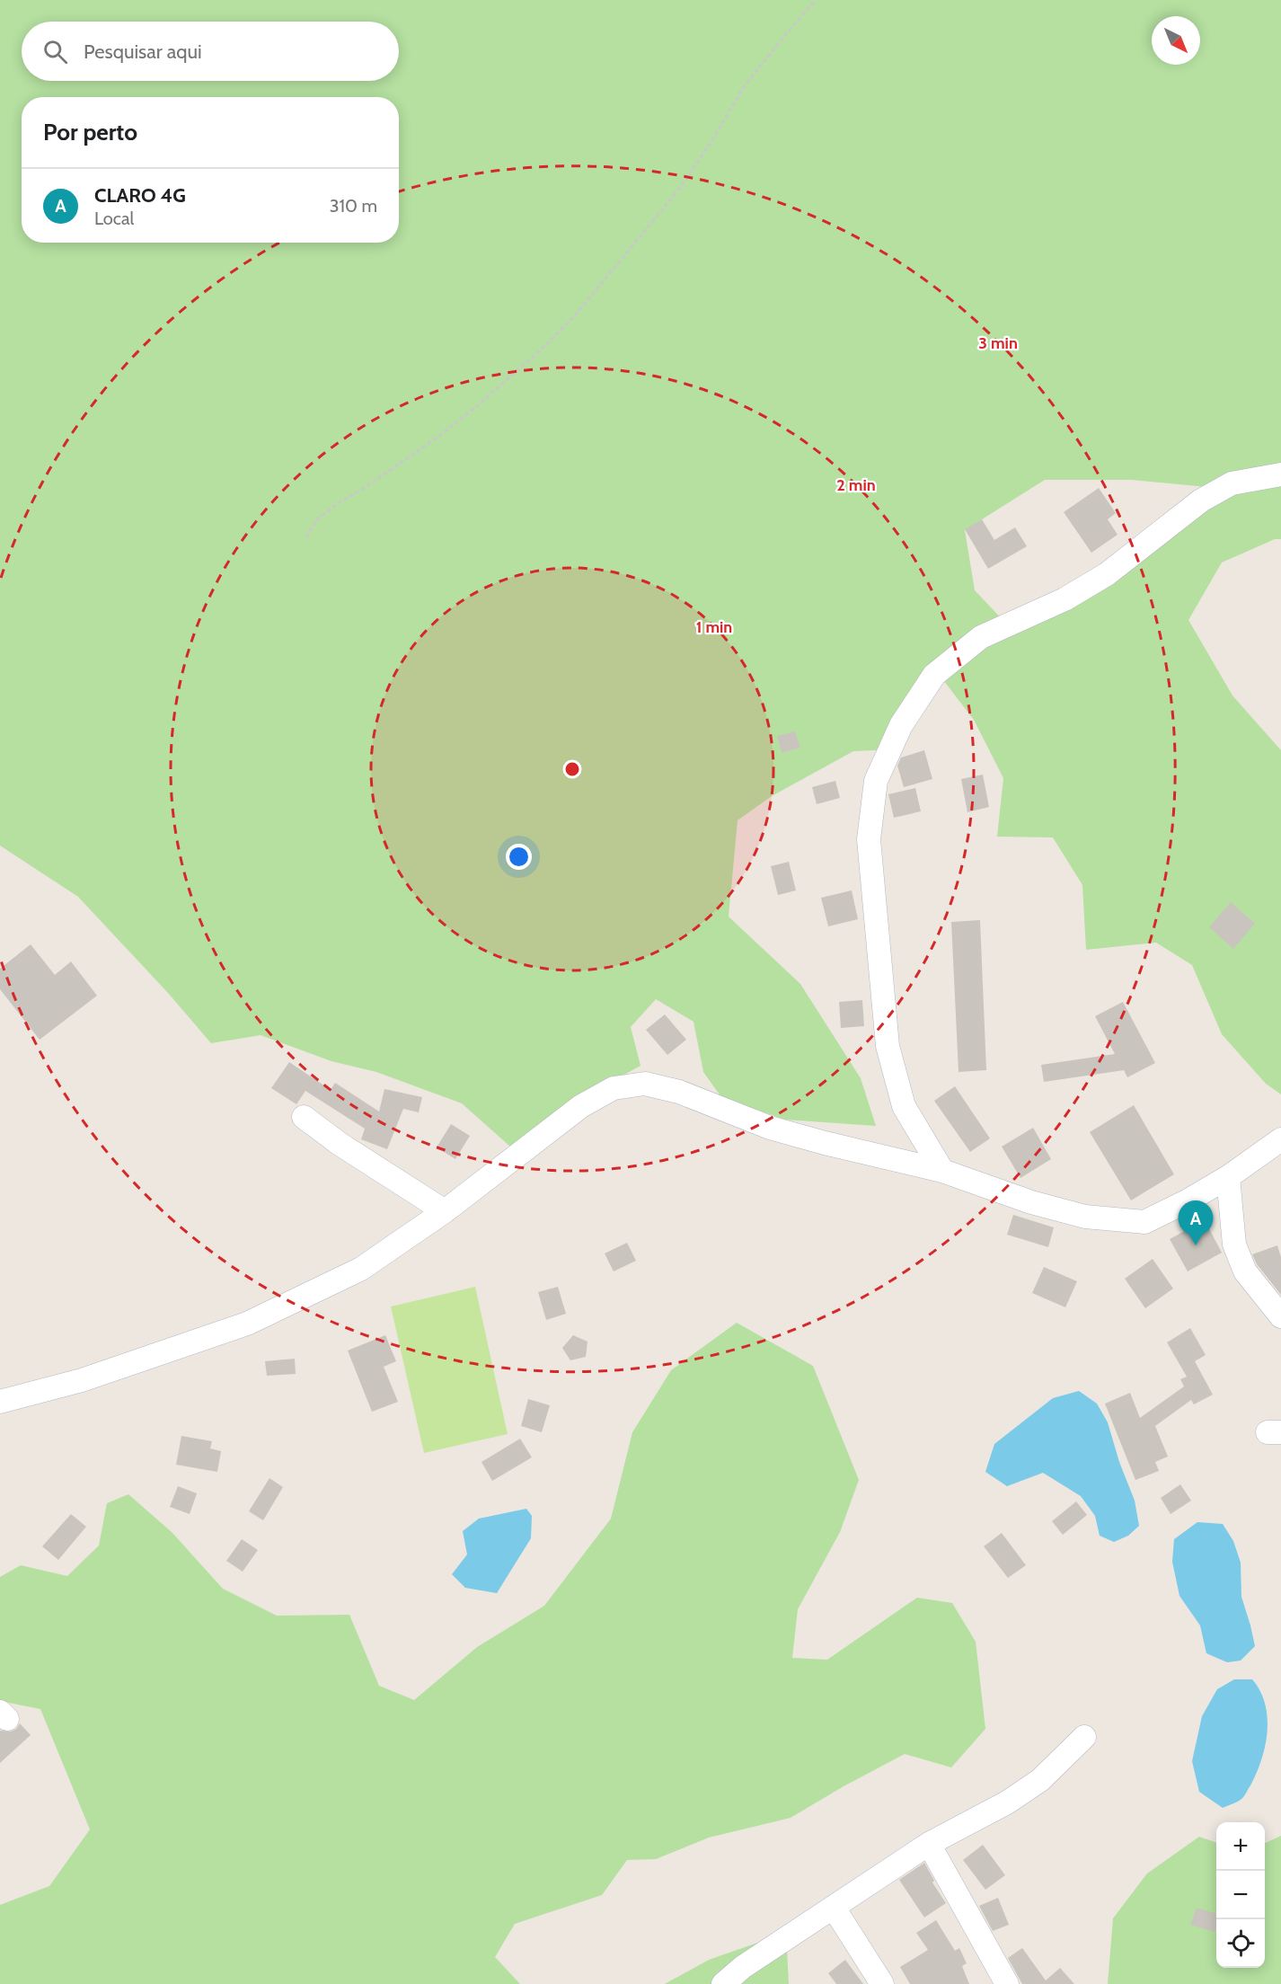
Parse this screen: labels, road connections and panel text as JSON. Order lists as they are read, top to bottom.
{
  "north": "bottom right",
  "page": {
    "search": "Pesquisar aqui",
    "heading": "Por perto",
    "list": [
      {
        "mark": "A",
        "name": "CLARO 4G",
        "note": "Local",
        "value": "310 m"
      }
    ],
    "pins": "A",
    "map_buttons": ["+", "−"]
  },
  "rings": ["3 min", "2 min", "1 min"]
}
